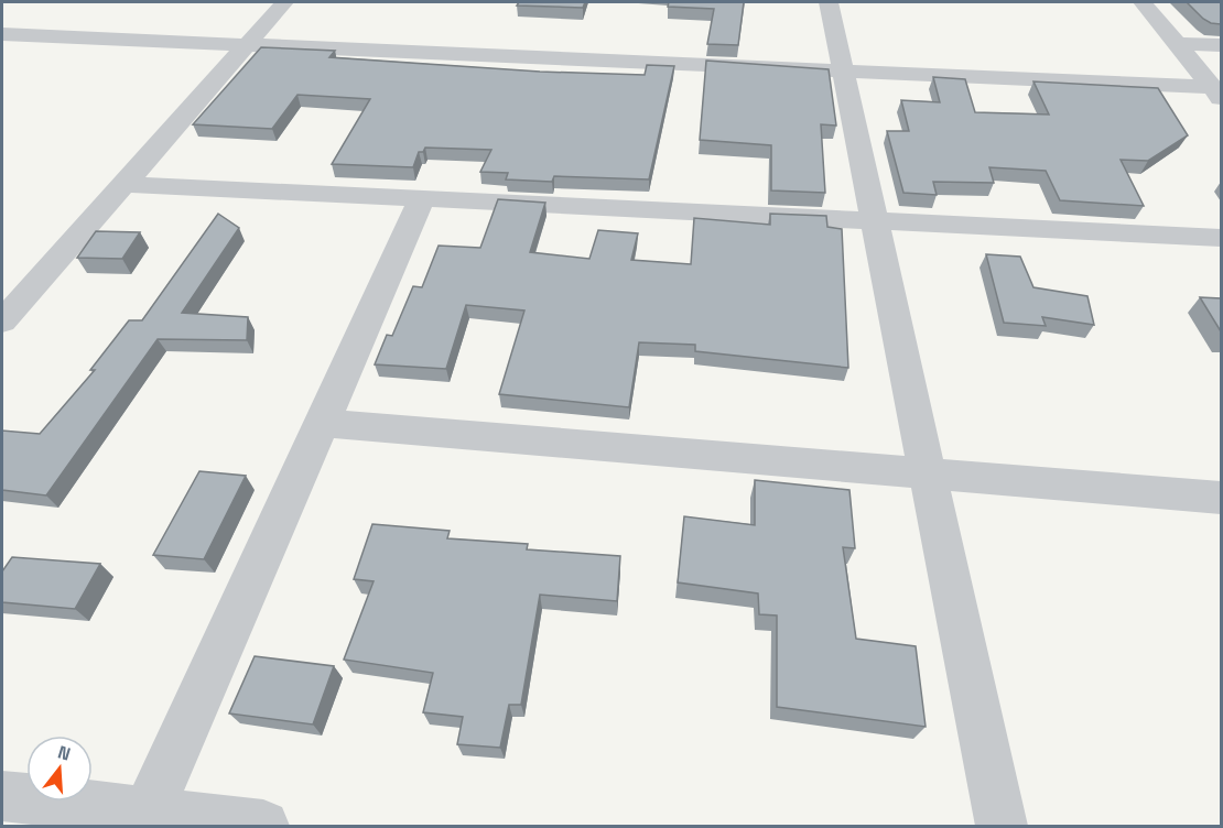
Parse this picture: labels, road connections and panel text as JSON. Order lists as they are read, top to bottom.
{
  "north": "top"
}
